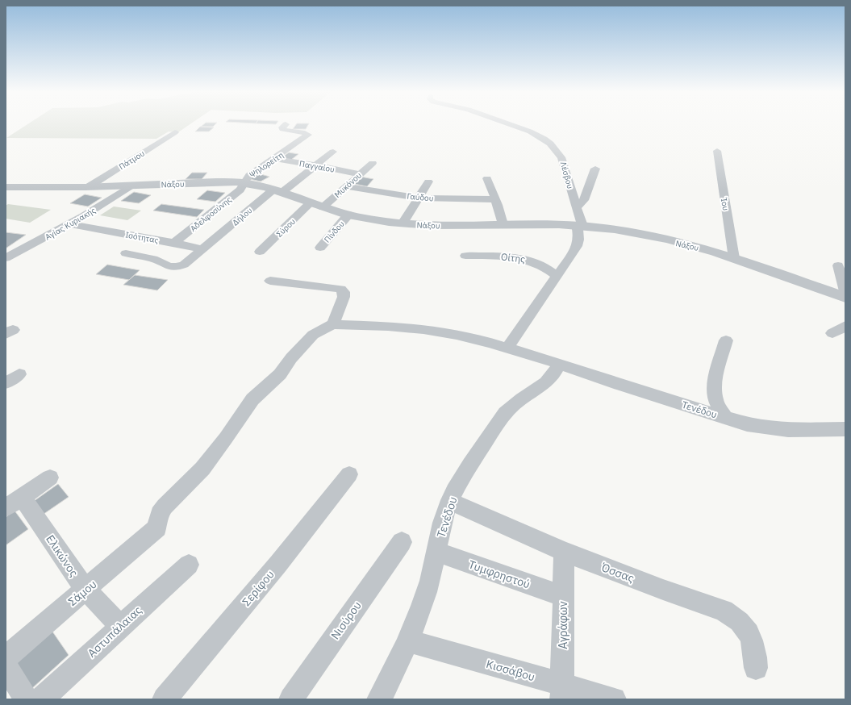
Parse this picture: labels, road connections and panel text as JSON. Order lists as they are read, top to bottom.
{
  "streets": {
    "street": [
      "Πάτμου",
      "Ψηλορείτη",
      "Παγγαίου",
      "Λέσβου",
      "Νάξου",
      "Μυκόνου",
      "Γαύδου",
      "Ίου",
      "Αδελφοσύνης",
      "Δήλου",
      "Αγίας Κυριακής",
      "Σύρου",
      "Πίνδου",
      "Ισότητας",
      "Οίτης",
      "Τενέδου",
      "Ελικώνος",
      "Όσσας",
      "Τυμφρηστού",
      "Σερίφου",
      "Σάμου",
      "Νισύρου",
      "Αγράφων",
      "Αστυπάλαιας",
      "Κισσάβου"
    ]
  },
  "crossings": [
    ["Πάτμου", "Νάξου"],
    ["Ψηλορείτη", "Παγγαίου"],
    ["Ψηλορείτη", "Νάξου"],
    ["Ψηλορείτη", "Αδελφοσύνης"],
    ["Παγγαίου", "Μυκόνου"],
    ["Παγγαίου", "Δήλου"],
    ["Λέσβου", "Νάξου"],
    ["Λέσβου", "Οίτης"],
    ["Λέσβου", "Τενέδου"],
    ["Νάξου", "Μυκόνου"],
    ["Νάξου", "Ίου"],
    ["Νάξου", "Αδελφοσύνης"],
    ["Νάξου", "Δήλου"],
    ["Νάξου", "Αγίας Κυριακής"],
    ["Νάξου", "Σύρου"],
    ["Νάξου", "Πίνδου"],
    ["Μυκόνου", "Γαύδου"],
    ["Μυκόνου", "Σύρου"],
    ["Αδελφοσύνης", "Ισότητας"],
    ["Δήλου", "Ισότητας"],
    ["Αγίας Κυριακής", "Ισότητας"],
    ["Τενέδου", "Όσσας"],
    ["Τενέδου", "Τυμφρηστού"],
    ["Τενέδου", "Σάμου"],
    ["Τενέδου", "Κισσάβου"],
    ["Ελικώνος", "Σάμου"],
    ["Ελικώνος", "Αστυπάλαιας"],
    ["Όσσας", "Αγράφων"],
    ["Τυμφρηστού", "Αγράφων"],
    ["Αγράφων", "Κισσάβου"]
  ]
}
